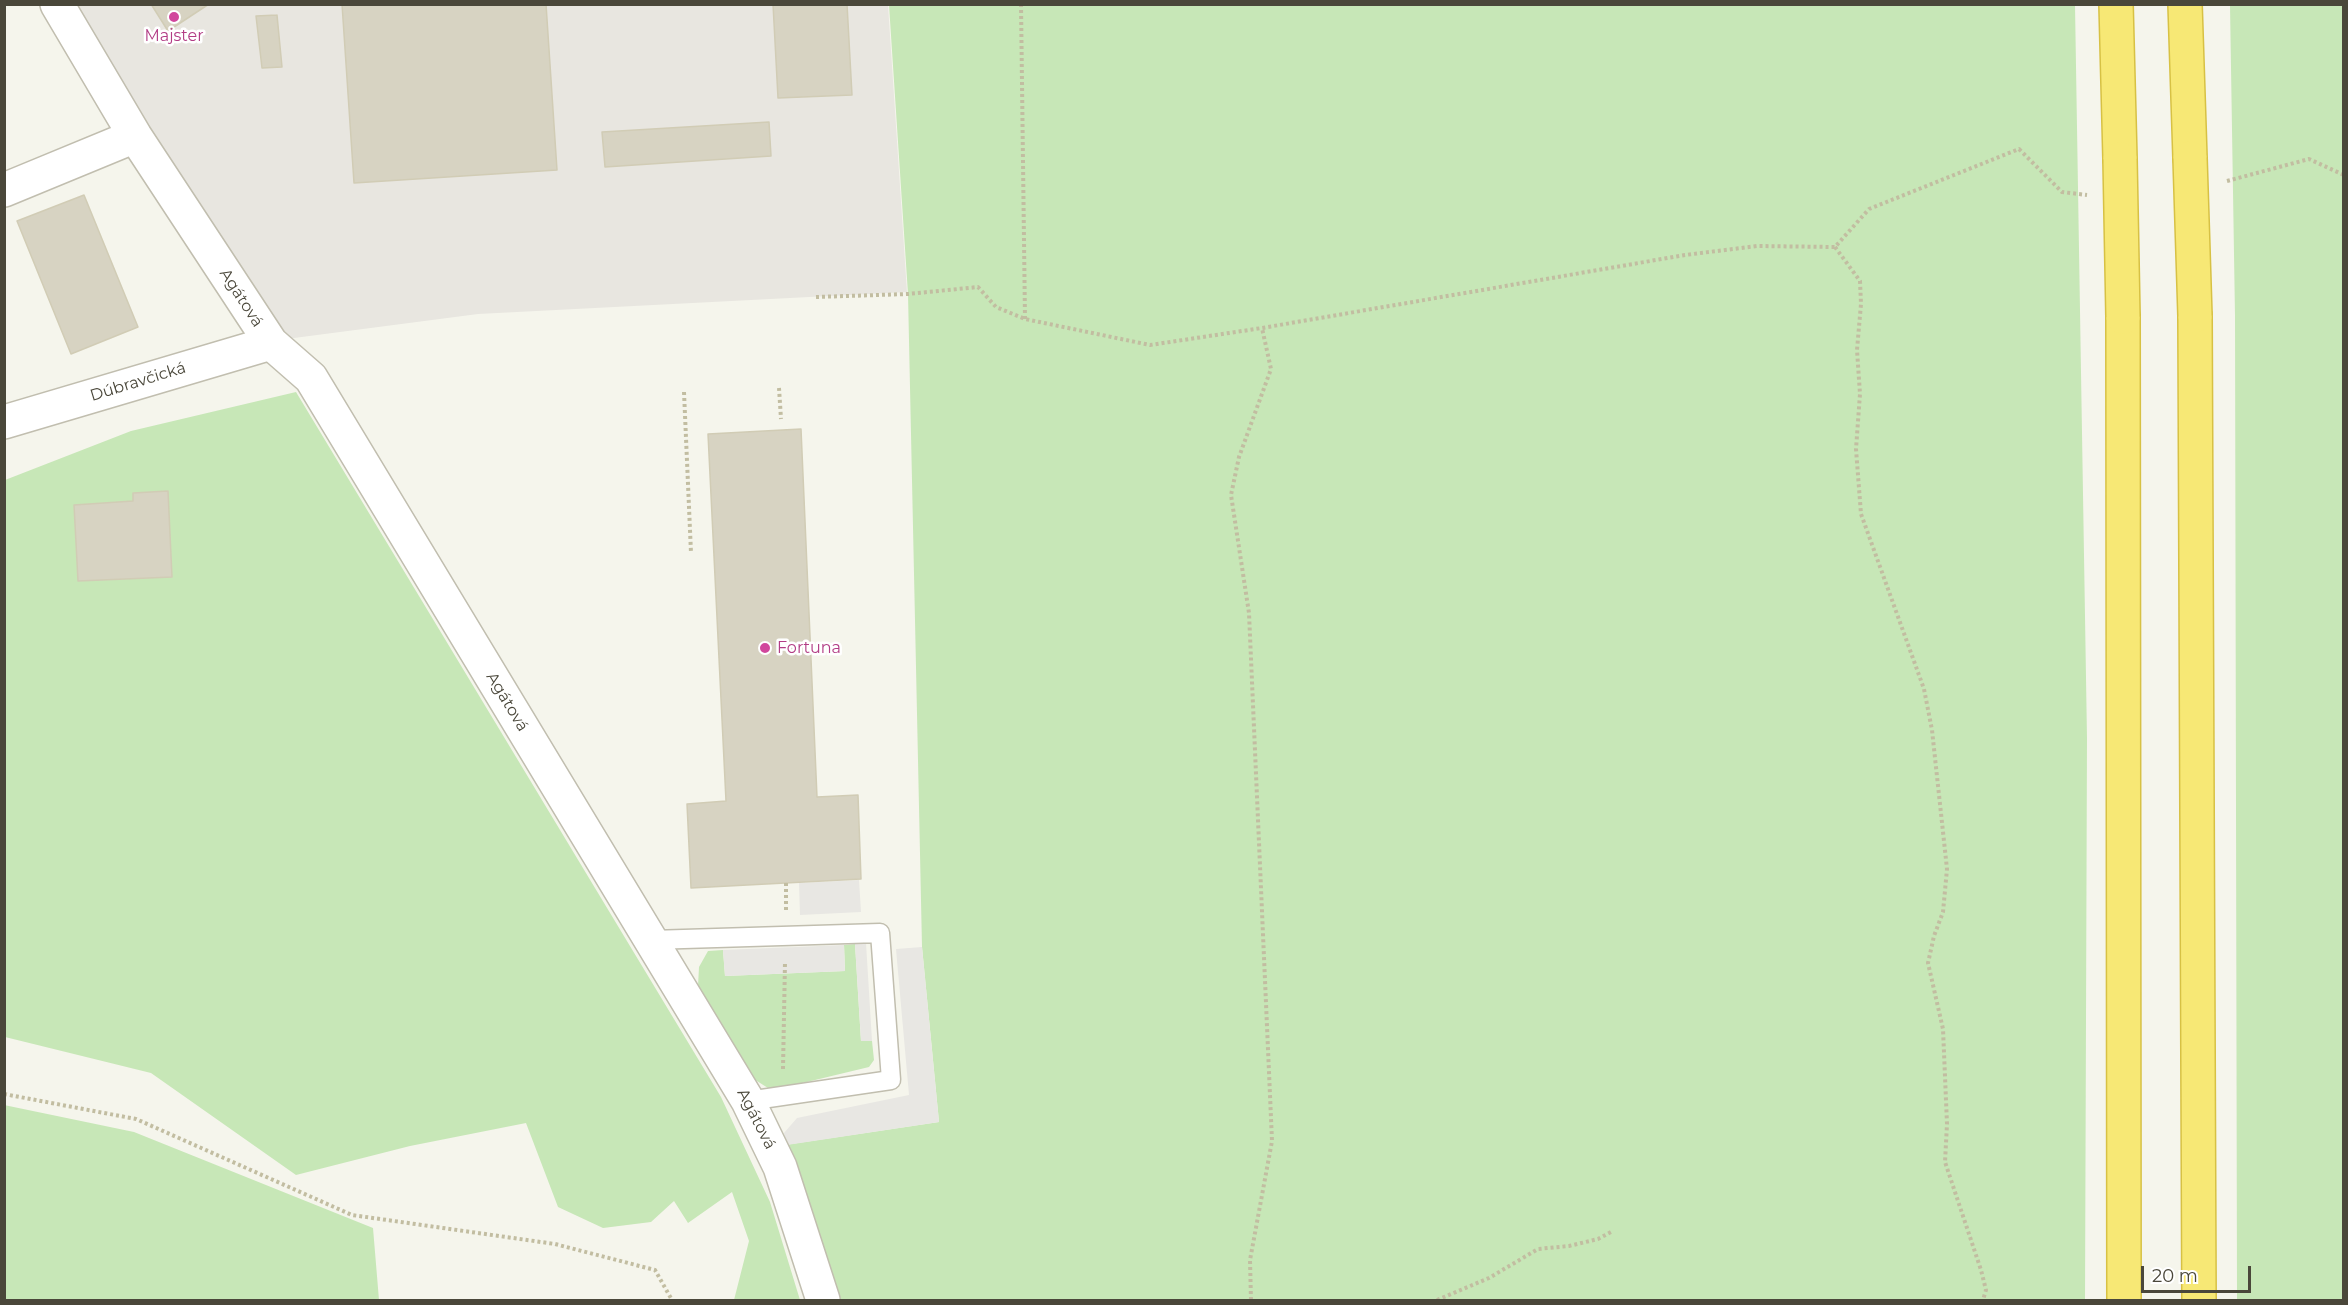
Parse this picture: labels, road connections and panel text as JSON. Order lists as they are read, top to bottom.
{
  "streets": {
    "street": ["Agátová", "Dúbravčická"]
  },
  "crossings": [
    ["Agátová", "Dúbravčická"]
  ],
  "places": ["Majster", "Fortuna"],
  "scale_bar": "20 m"
}
